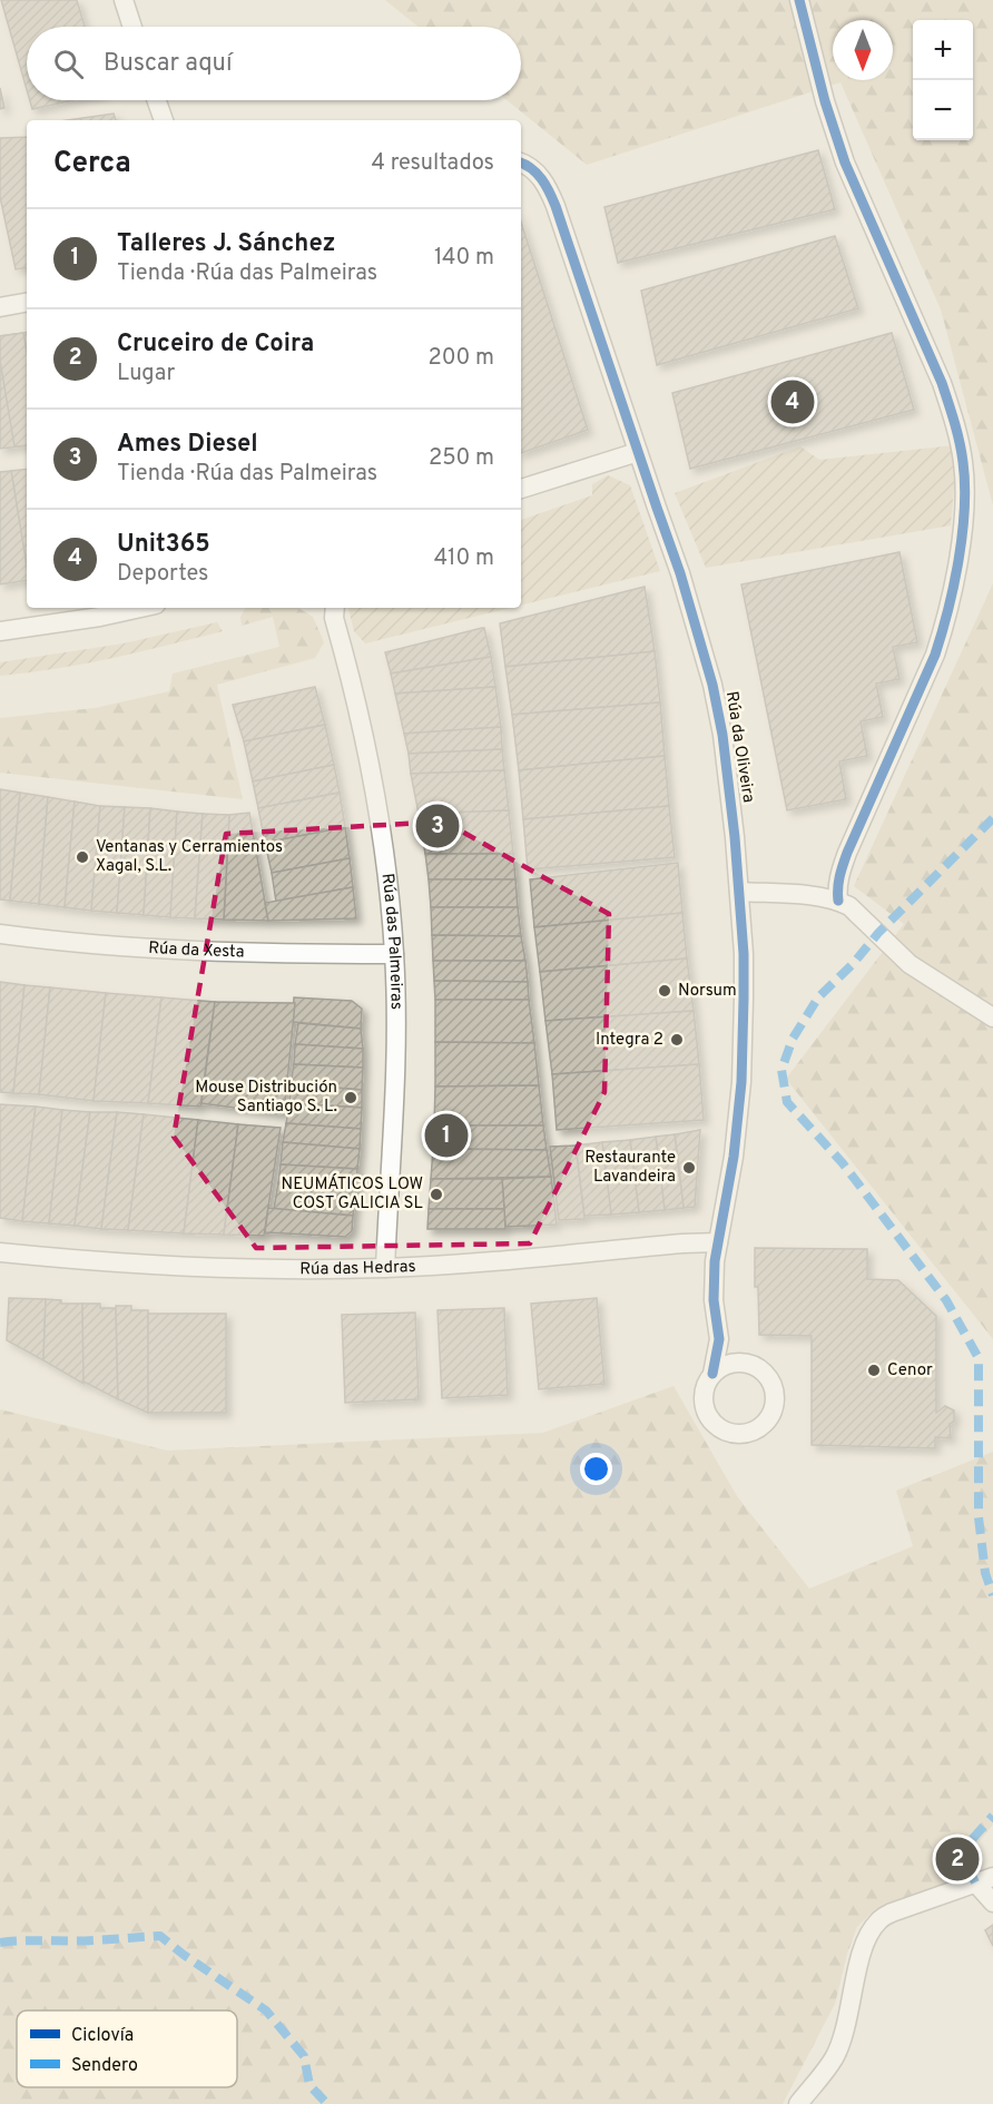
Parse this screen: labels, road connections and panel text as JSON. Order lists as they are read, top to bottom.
{
  "streets": {
    "street": [
      "Rúa da Oliveira",
      "Rúa das Palmeiras",
      "Rúa da Xesta",
      "Rúa das Hedras"
    ]
  },
  "crossings": [
    ["Rúa da Oliveira", "Rúa das Hedras"],
    ["Rúa das Palmeiras", "Rúa da Xesta"],
    ["Rúa das Palmeiras", "Rúa das Hedras"]
  ],
  "places": [
    "Ventanas y Cerramientos Xagal, S.L.",
    "Norsum",
    "Integra 2",
    "Mouse Distribución Santiago S. L.",
    "Restaurante Lavandeira",
    "NEUMÁTICOS LOW COST GALICIA SL",
    "Cenor"
  ],
  "legend": ["Ciclovía", "Sendero"],
  "north": "bottom",
  "page": {
    "map_buttons": ["+", "−"],
    "search": "Buscar aquí",
    "heading": ["Cerca", "4 resultados"],
    "list": [
      {
        "mark": "1",
        "name": "Talleres J. Sánchez",
        "note": "Tienda · Rúa das Palmeiras",
        "value": "140 m"
      },
      {
        "mark": "2",
        "name": "Cruceiro de Coira",
        "note": "Lugar",
        "value": "200 m"
      },
      {
        "mark": "3",
        "name": "Ames Diesel",
        "note": "Tienda · Rúa das Palmeiras",
        "value": "250 m"
      },
      {
        "mark": "4",
        "name": "Unit365",
        "note": "Deportes",
        "value": "410 m"
      }
    ],
    "pins": [
      "4",
      "3",
      "1",
      "2"
    ]
  }
}
